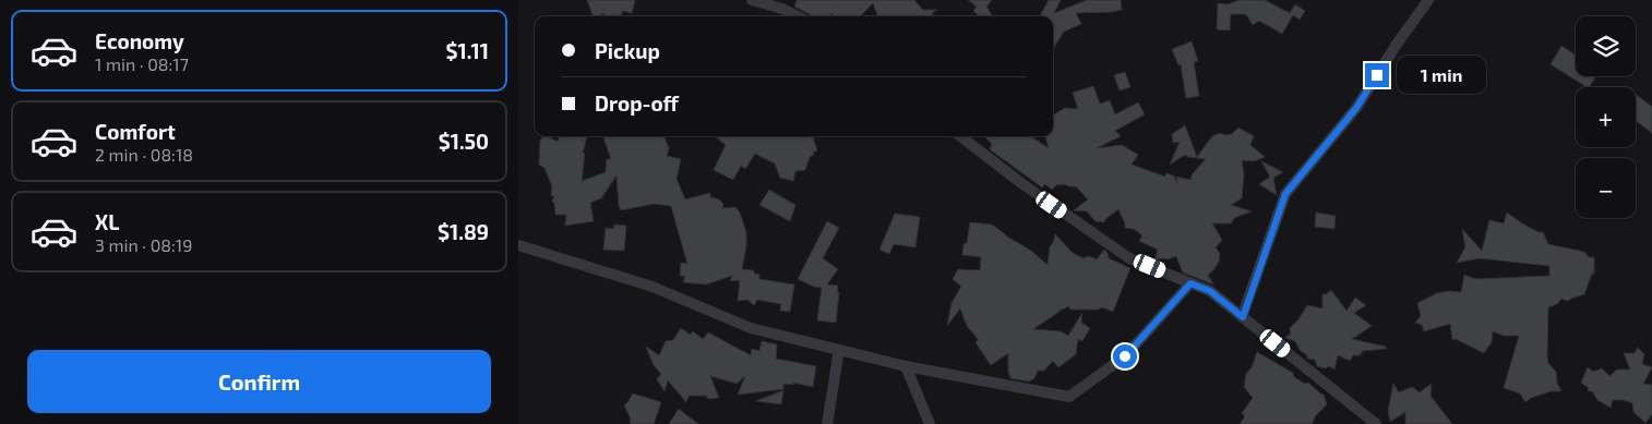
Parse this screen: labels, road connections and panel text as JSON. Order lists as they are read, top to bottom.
{
  "page": {
    "list": [
      {
        "name": "Economy",
        "note": "1 min · 08:17",
        "value": "$1.11"
      },
      {
        "name": "Comfort",
        "note": "2 min · 08:18",
        "value": "$1.50"
      },
      {
        "name": "XL",
        "note": "3 min · 08:19",
        "value": "$1.89"
      }
    ],
    "map_buttons": ["+", "−"],
    "banner": ["Pickup", "Drop-off"],
    "bubble": "1 min",
    "buttons": "Confirm"
  }
}
